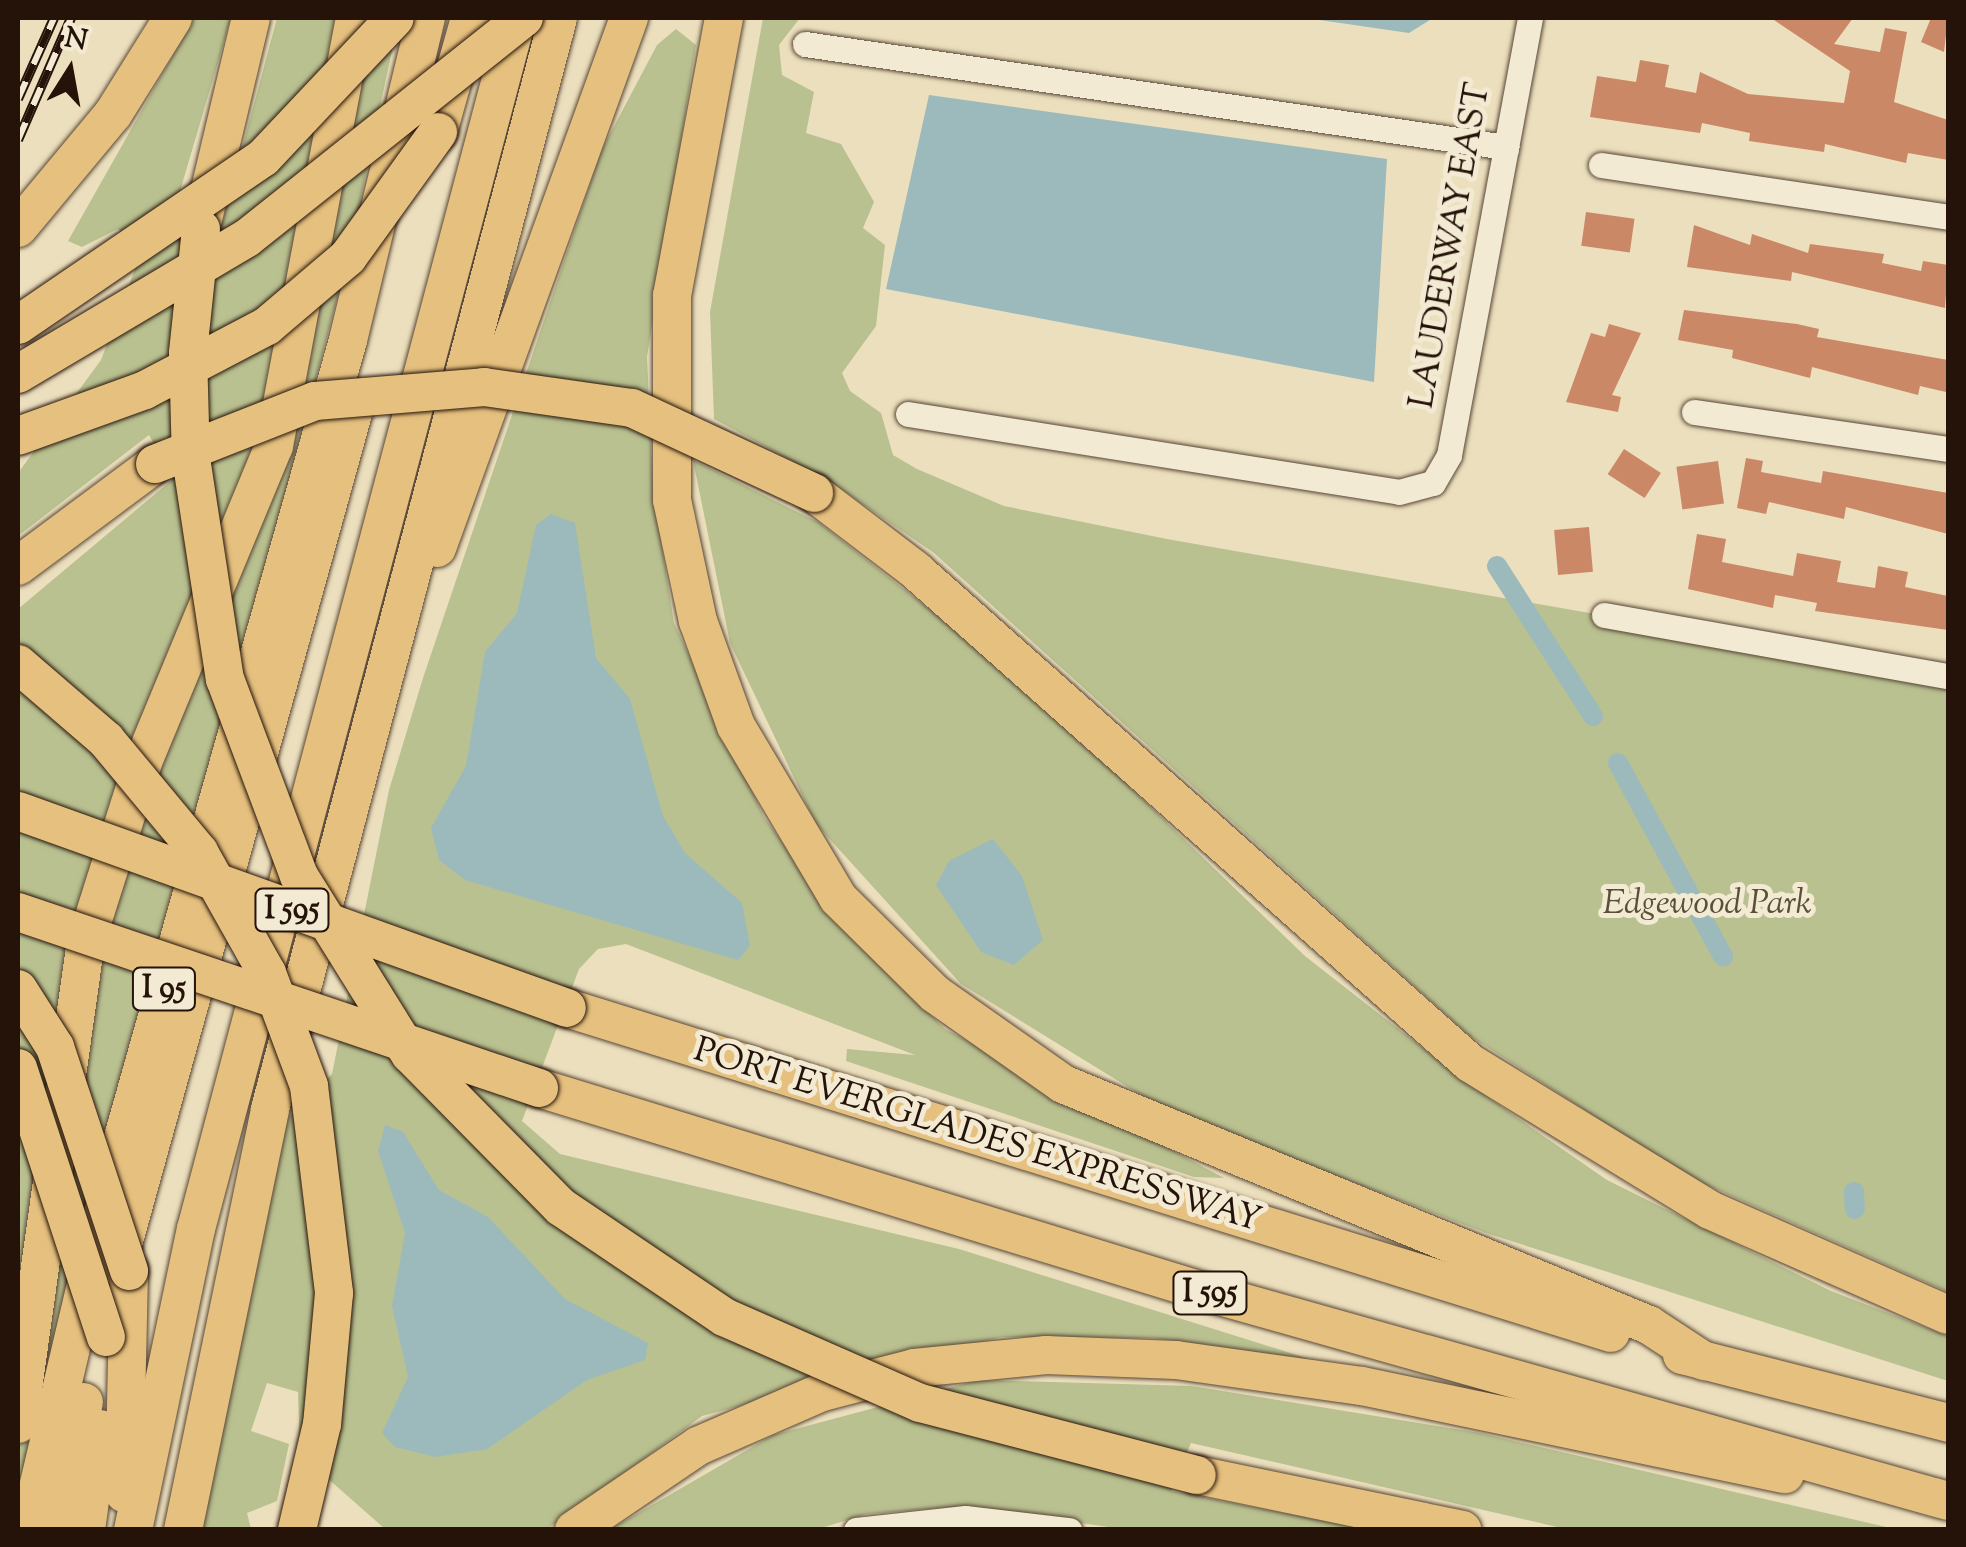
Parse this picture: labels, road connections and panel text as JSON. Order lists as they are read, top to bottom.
{
  "streets": {
    "highway": ["I 595", "I 95", "PORT EVERGLADES EXPRESSWAY"],
    "street": ["LAUDERWAY EAST"]
  },
  "parks": ["Edgewood Park"],
  "north": "top"
}
